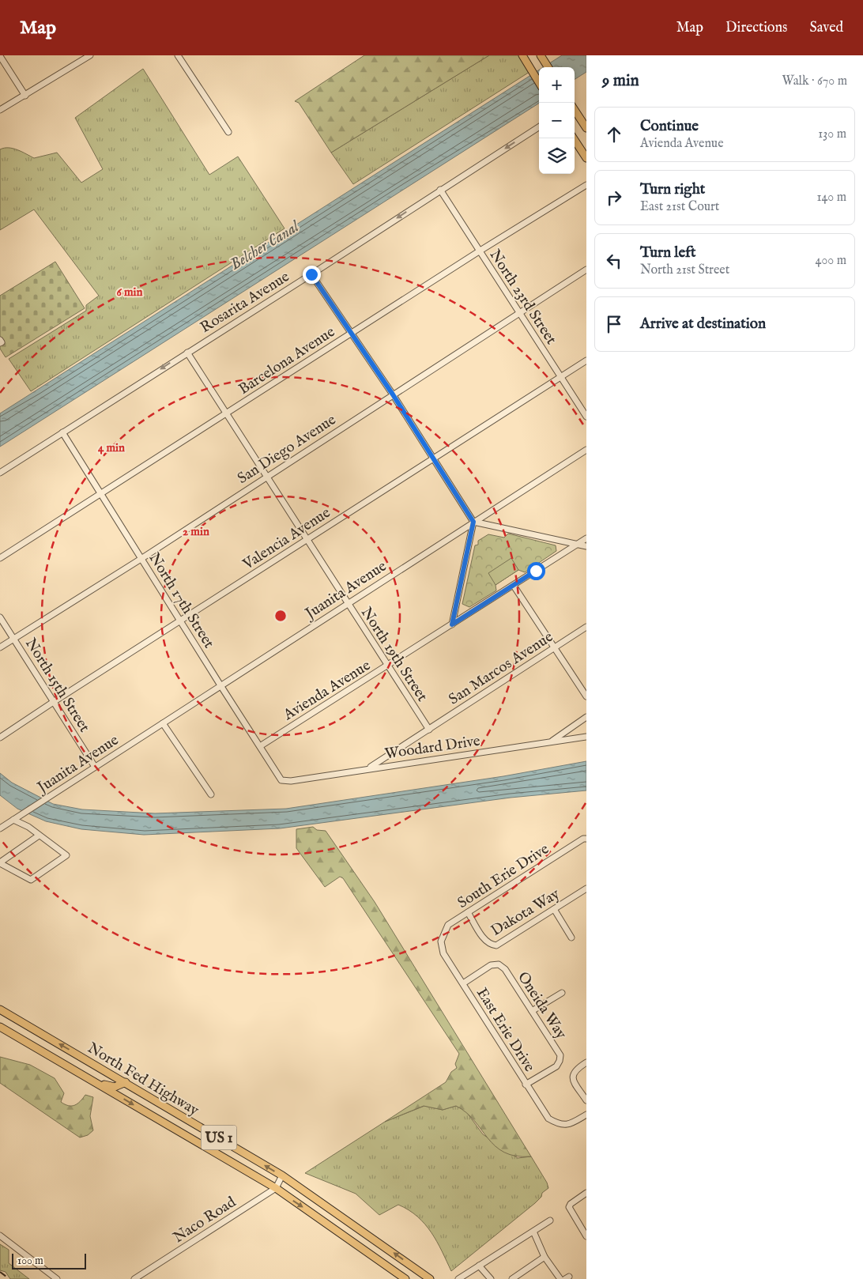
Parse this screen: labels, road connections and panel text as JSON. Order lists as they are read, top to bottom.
{
  "streets": {
    "main road": ["North Fed Highway", "US 1"],
    "street": [
      "North 23rd Street",
      "Rosarita Avenue",
      "Barcelona Avenue",
      "San Diego Avenue",
      "Valencia Avenue",
      "Juanita Avenue",
      "North 17th Street",
      "North 19th Street",
      "San Marcos Avenue",
      "North 15th Street",
      "Avienda Avenue",
      "Woodard Drive",
      "South Erie Drive",
      "Dakota Way",
      "Oneida Way",
      "East Erie Drive",
      "Naco Road"
    ]
  },
  "crossings": [
    ["North 23rd Street", "Rosarita Avenue"],
    ["North 23rd Street", "Barcelona Avenue"],
    ["North 23rd Street", "San Diego Avenue"],
    ["North 23rd Street", "Valencia Avenue"],
    ["Rosarita Avenue", "North 17th Street"],
    ["Rosarita Avenue", "North 19th Street"],
    ["Barcelona Avenue", "North 17th Street"],
    ["Barcelona Avenue", "North 19th Street"],
    ["San Diego Avenue", "North 17th Street"],
    ["San Diego Avenue", "North 19th Street"],
    ["San Diego Avenue", "North 15th Street"],
    ["Valencia Avenue", "North 17th Street"],
    ["Valencia Avenue", "North 19th Street"],
    ["Valencia Avenue", "North 15th Street"],
    ["Juanita Avenue", "North 17th Street"],
    ["Juanita Avenue", "North 19th Street"],
    ["Juanita Avenue", "North 15th Street"],
    ["North 17th Street", "Avienda Avenue"],
    ["North 17th Street", "Woodard Drive"],
    ["North 19th Street", "San Marcos Avenue"],
    ["North 19th Street", "Avienda Avenue"],
    ["San Marcos Avenue", "Woodard Drive"],
    ["South Erie Drive", "Dakota Way"],
    ["South Erie Drive", "East Erie Drive"],
    ["Oneida Way", "East Erie Drive"],
    ["North Fed Highway", "Naco Road"]
  ],
  "one_way": ["Rosarita Avenue"],
  "water": ["Belcher Canal"],
  "scale_bar": "100 m",
  "page": {
    "header": "Map",
    "nav": ["Map", "Directions", "Saved"],
    "heading": ["9 min", "Walk · 670 m"],
    "map_buttons": ["+", "−"],
    "list": [
      ["Continue", "Avienda Avenue", "130 m"],
      ["Turn right", "East 21st Court", "140 m"],
      ["Turn left", "North 21st Street", "400 m"],
      "Arrive at destination"
    ],
    "scale": "100 m"
  },
  "rings": ["6 min", "4 min", "2 min"]
}
